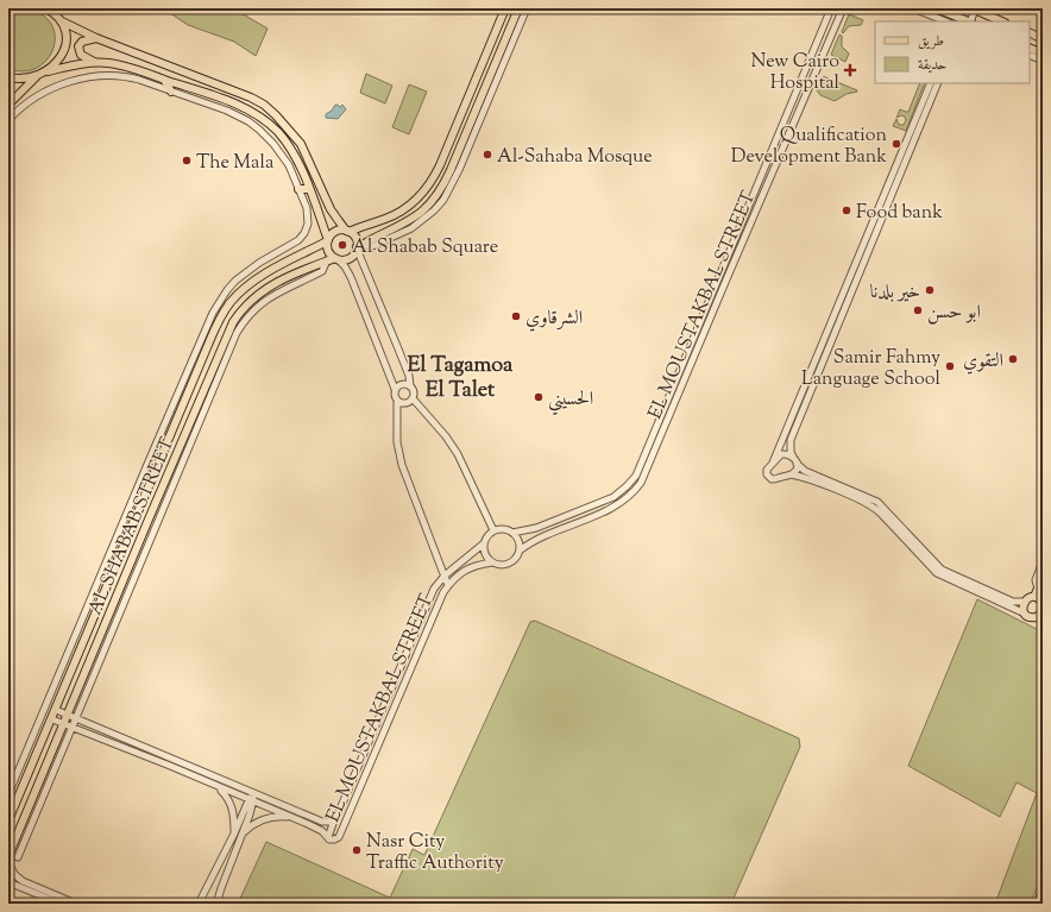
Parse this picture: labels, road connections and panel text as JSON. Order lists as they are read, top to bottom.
{
  "streets": {
    "main road": ["AL SHABAB STREET"],
    "street": ["EL MOUSTAKBAL STREET"]
  },
  "crossings": [
    ["EL MOUSTAKBAL STREET", "AL SHABAB STREET"]
  ],
  "districts": ["El Tagamoa El Talet"],
  "places": {
    "health": ["New Cairo Hospital"],
    "other": [
      "Qualification Development Bank",
      "Al-Sahaba Mosque",
      "The Mala",
      "Food bank",
      "Al Shabab Square",
      "خير بلدنا",
      "ابو حسن",
      "الشرقاوي",
      "التقوي",
      "Samir Fahmy Language School",
      "الحسيني",
      "Nasr City Traffic Authority"
    ]
  },
  "legend": ["طريق", "حديقة"]
}
